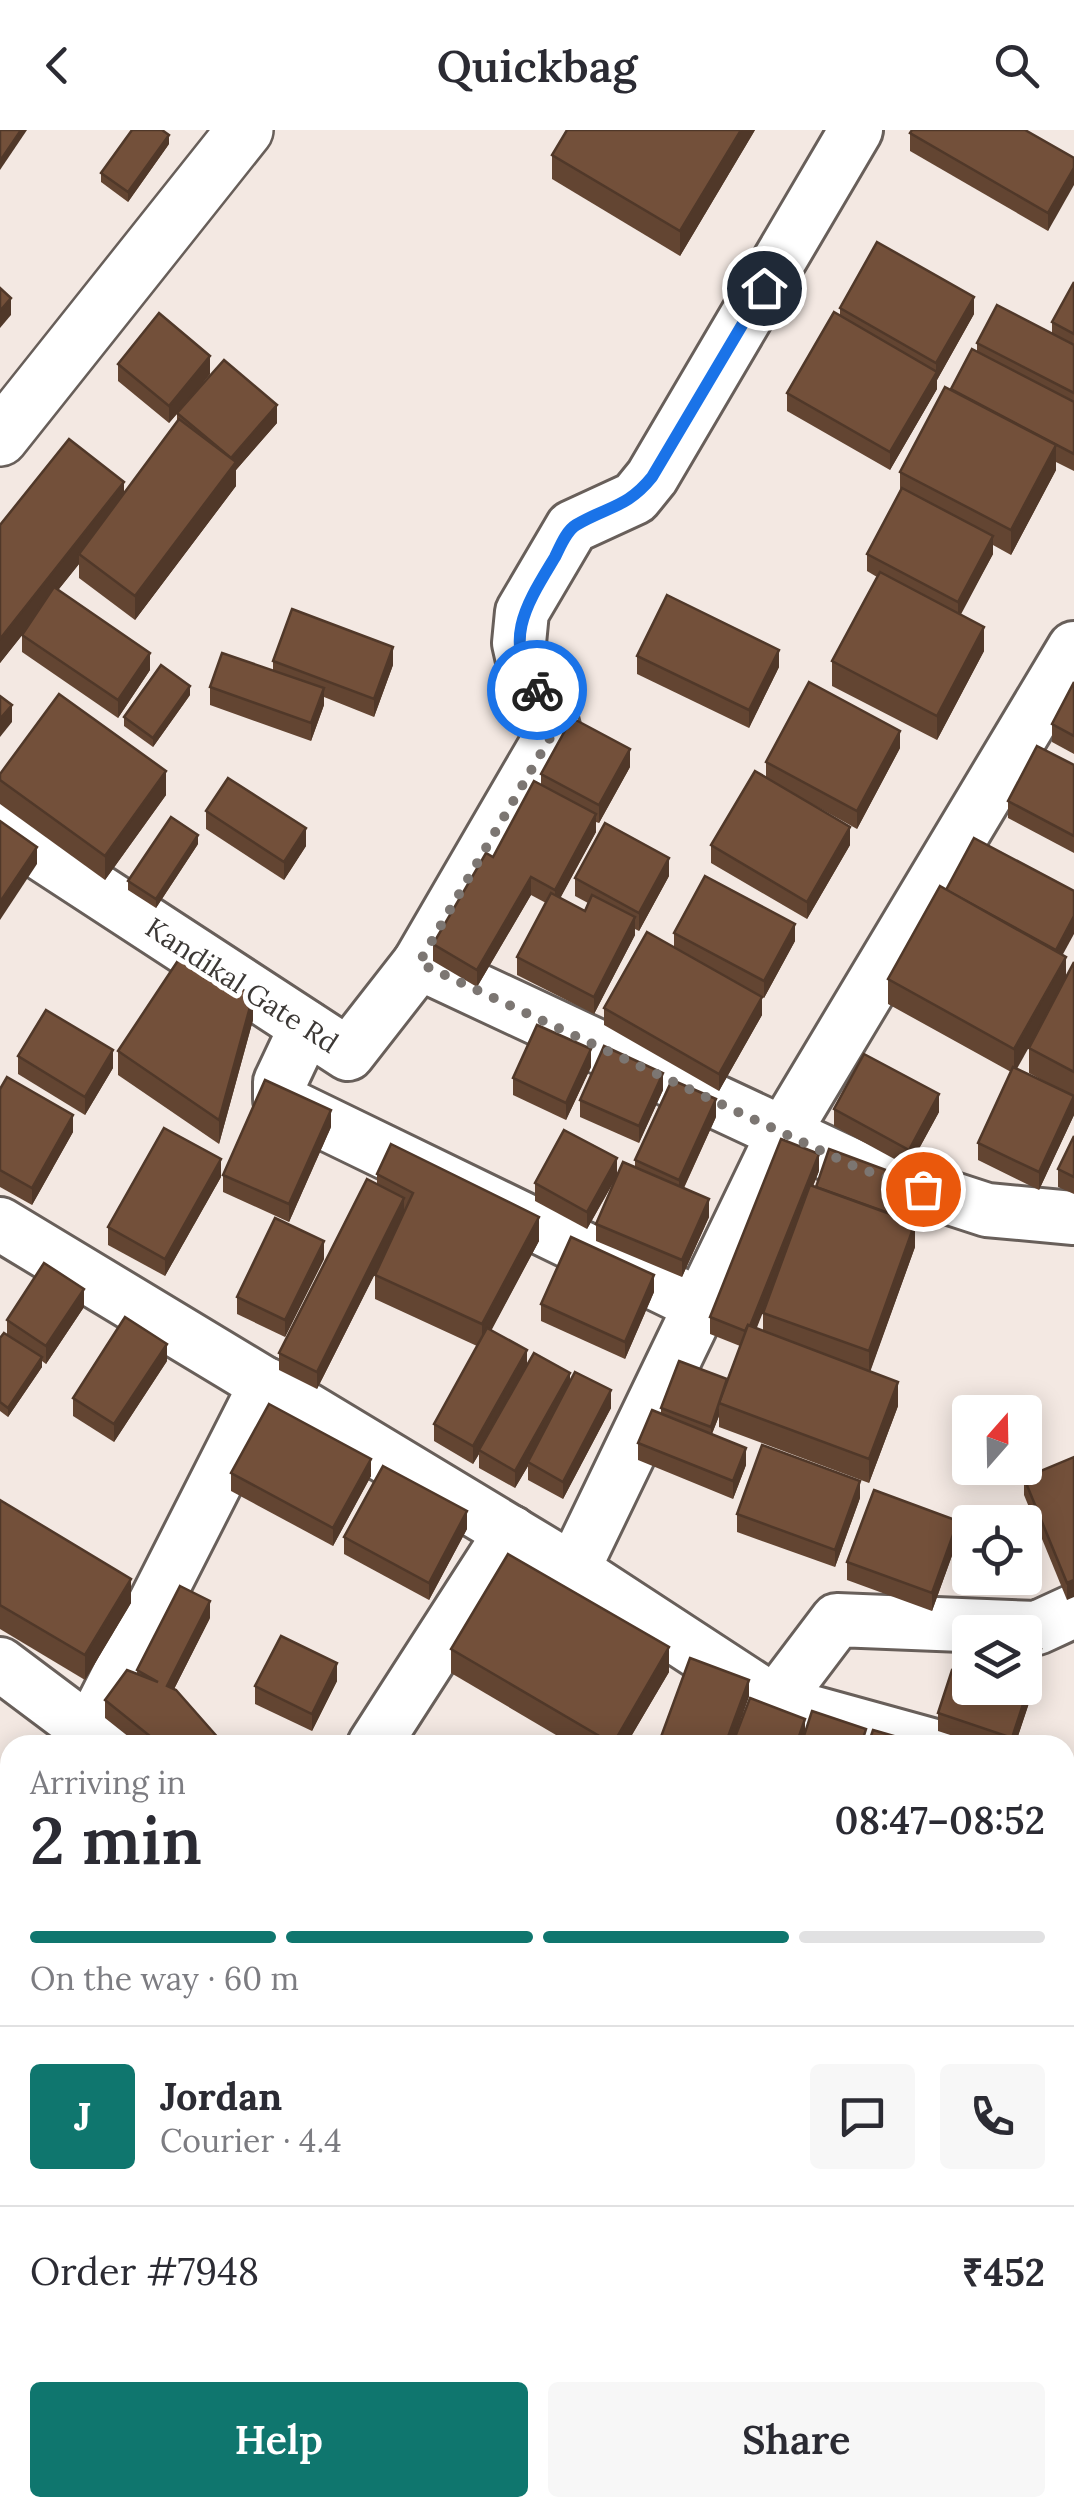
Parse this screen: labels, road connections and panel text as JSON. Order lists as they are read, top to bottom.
{
  "streets": {
    "street": ["Kandikal Gate Rd"]
  },
  "north": "top",
  "page": {
    "header": "Quickbag",
    "heading": ["2 min", "Arriving in", "08:47–08:52"],
    "panel": [
      "Jordan",
      "Courier · 4.4",
      "Order #7948",
      "₹452"
    ],
    "bar": "On the way · 60 m",
    "round": "J",
    "buttons": ["Help", "Share"]
  }
}
